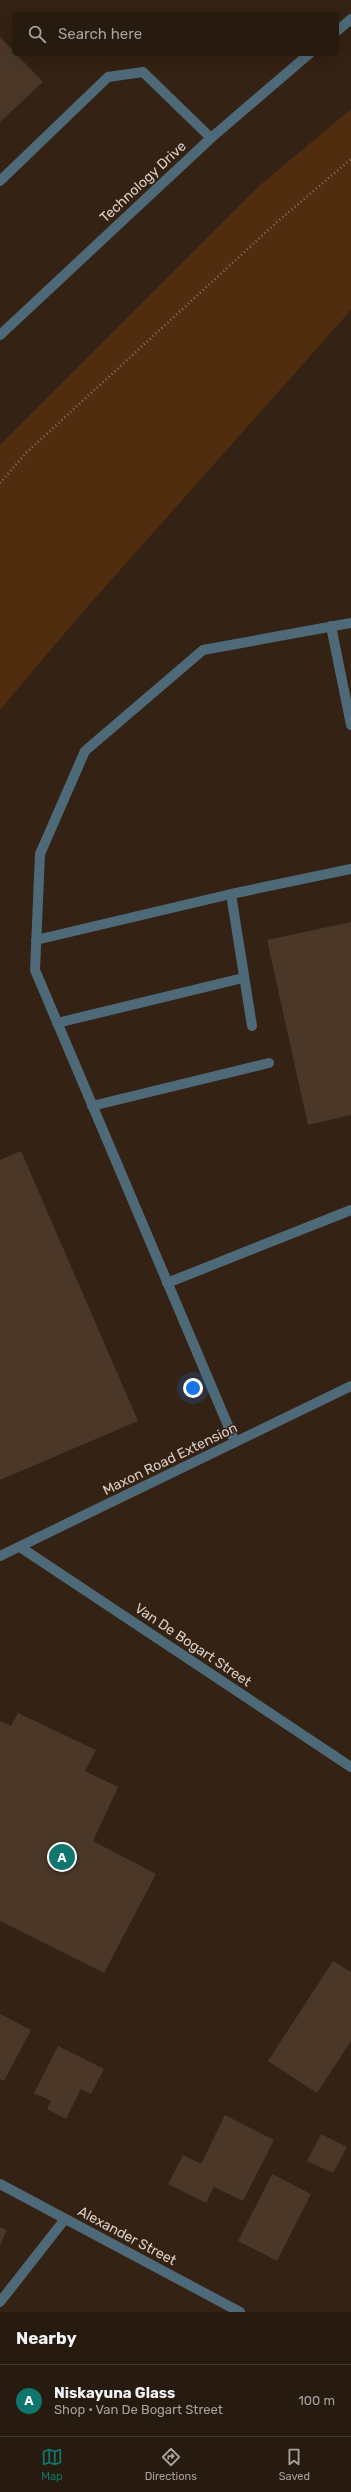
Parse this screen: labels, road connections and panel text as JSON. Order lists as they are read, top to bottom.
{
  "streets": {
    "street": [
      "Technology Drive",
      "Maxon Road Extension",
      "Van De Bogart Street",
      "Alexander Street"
    ]
  },
  "crossings": [
    ["Maxon Road Extension", "Van De Bogart Street"]
  ],
  "page": {
    "search": "Search here",
    "pins": "A",
    "heading": "Nearby",
    "list": [
      {
        "mark": "A",
        "name": "Niskayuna Glass",
        "note": "Shop · Van De Bogart Street",
        "value": "100 m"
      }
    ],
    "nav": ["Map", "Directions", "Saved"]
  }
}
